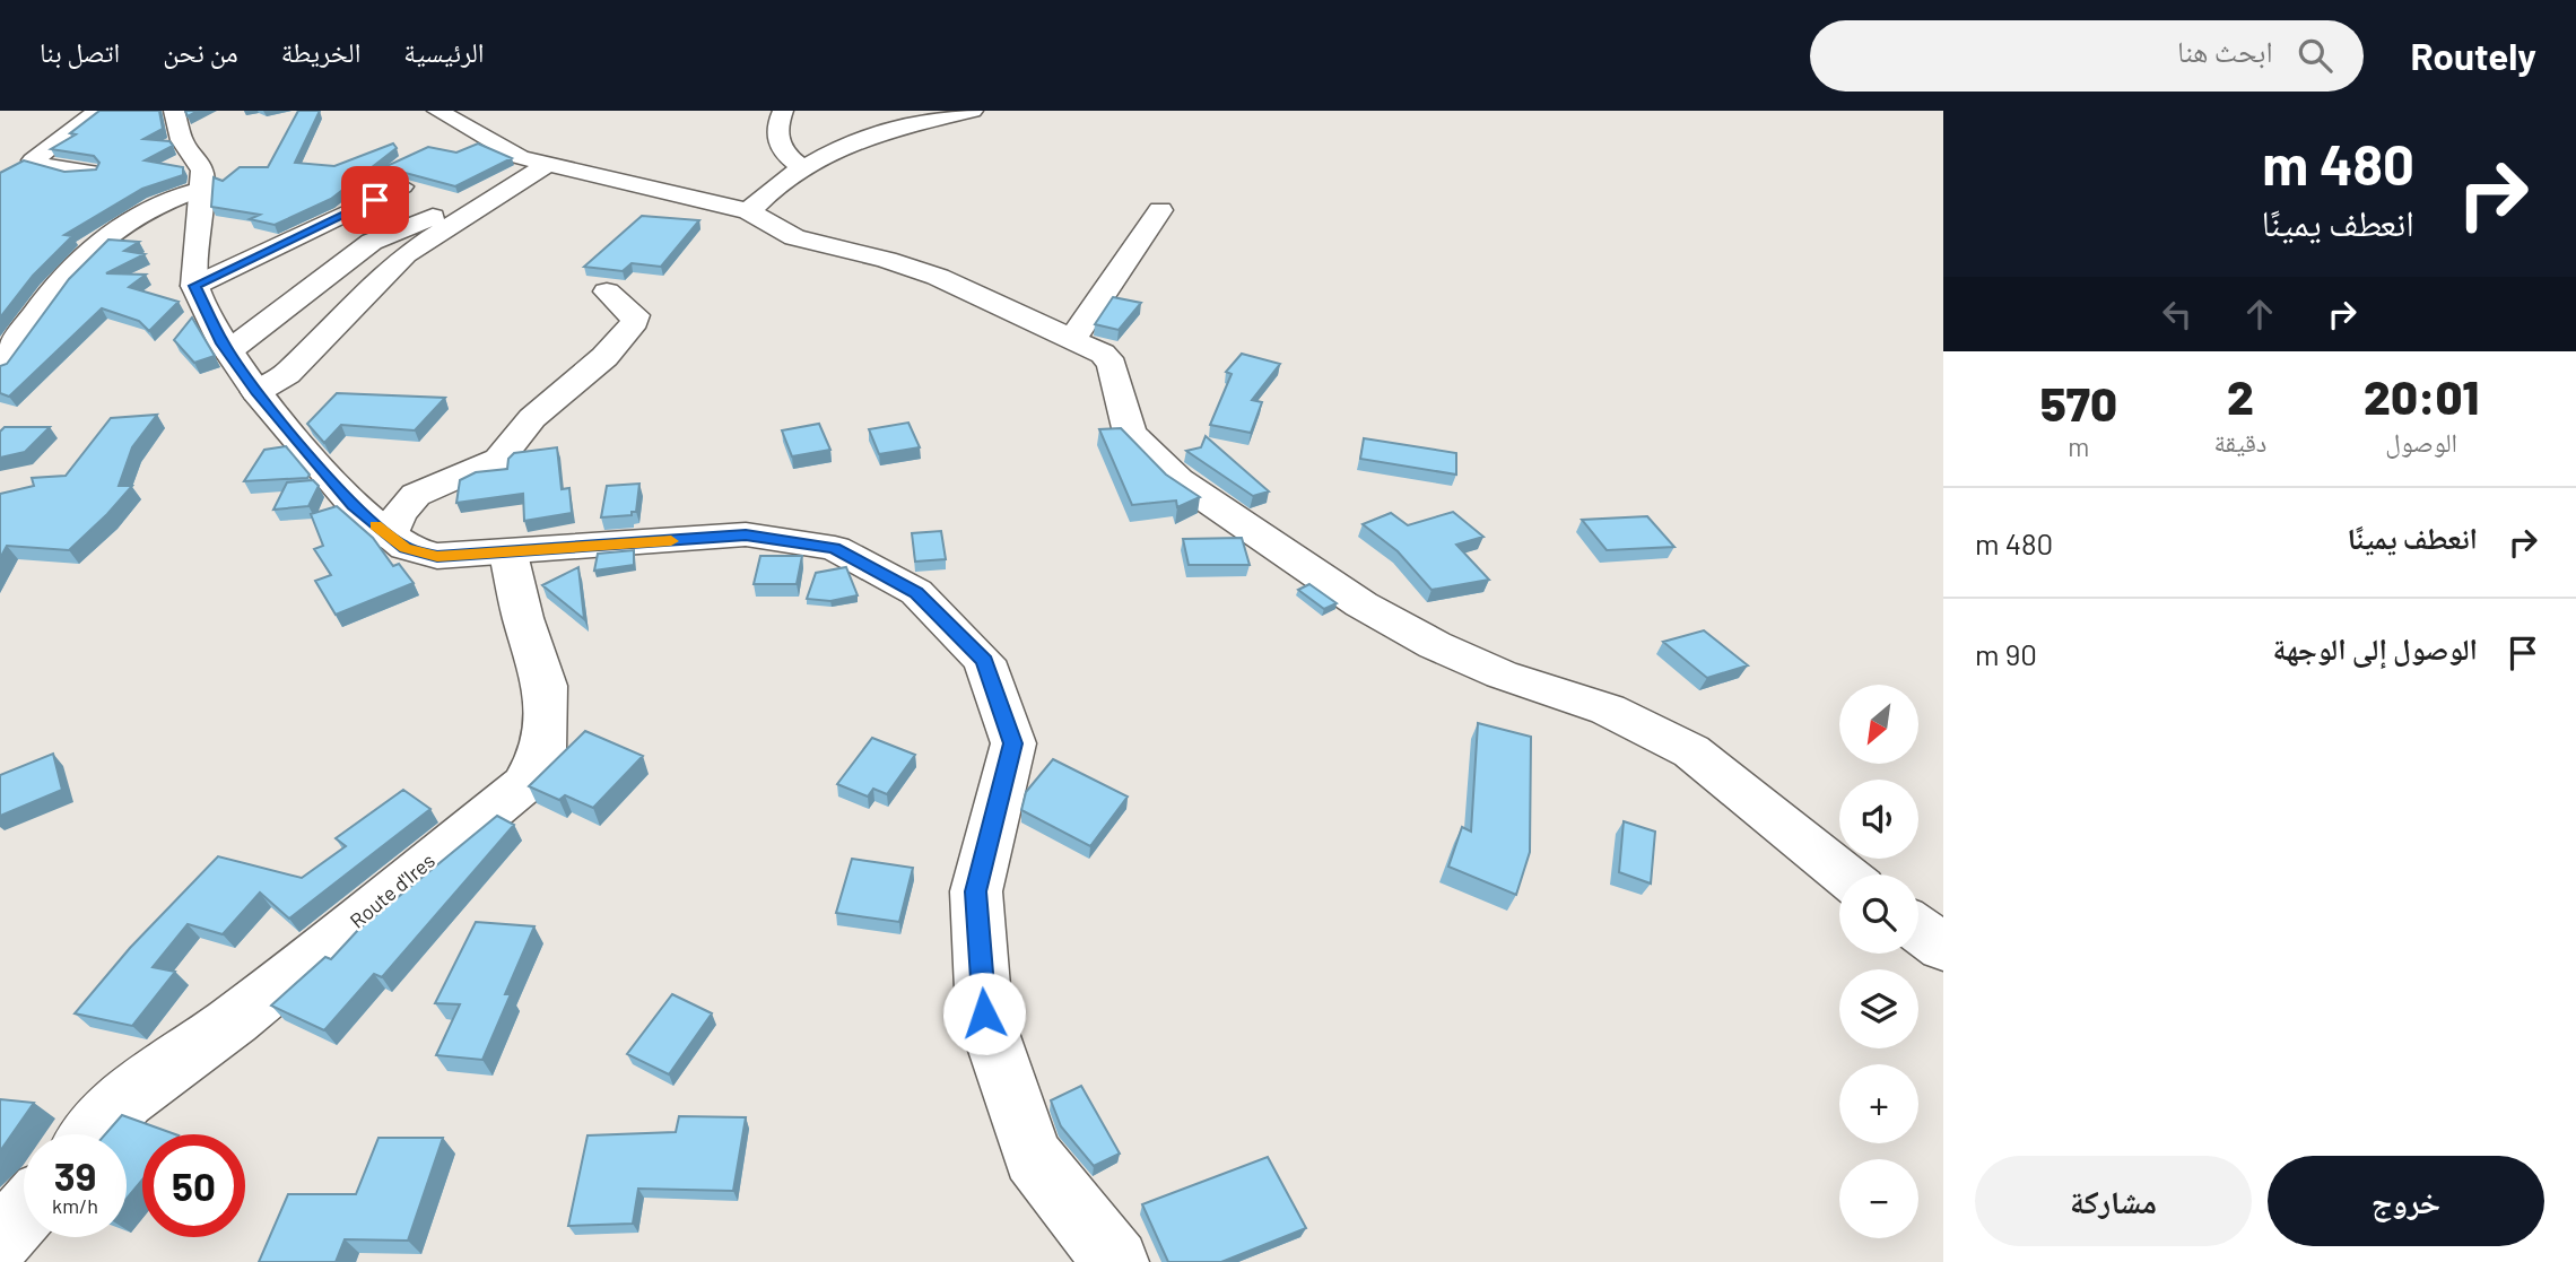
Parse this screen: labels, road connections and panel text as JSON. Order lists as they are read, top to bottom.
{
  "streets": {
    "street": ["Route d'Ires"]
  },
  "north": "bottom left",
  "page": {
    "header": "Routely",
    "search": "ابحث هنا",
    "nav": [
      "الرئيسية",
      "الخريطة",
      "من نحن",
      "اتصل بنا"
    ],
    "turn": ["480 m", "انعطف يمينًا"],
    "eta": [
      "20:01",
      "الوصول",
      "2",
      "دقيقة",
      "570",
      "m"
    ],
    "list": [
      {
        "name": "انعطف يمينًا",
        "value": "480 m"
      },
      {
        "name": "الوصول إلى الوجهة",
        "value": "90 m"
      }
    ],
    "map_buttons": ["+", "−"],
    "speed": "39 km/h",
    "limit": "50",
    "buttons": ["خروج", "مشاركة"]
  }
}
